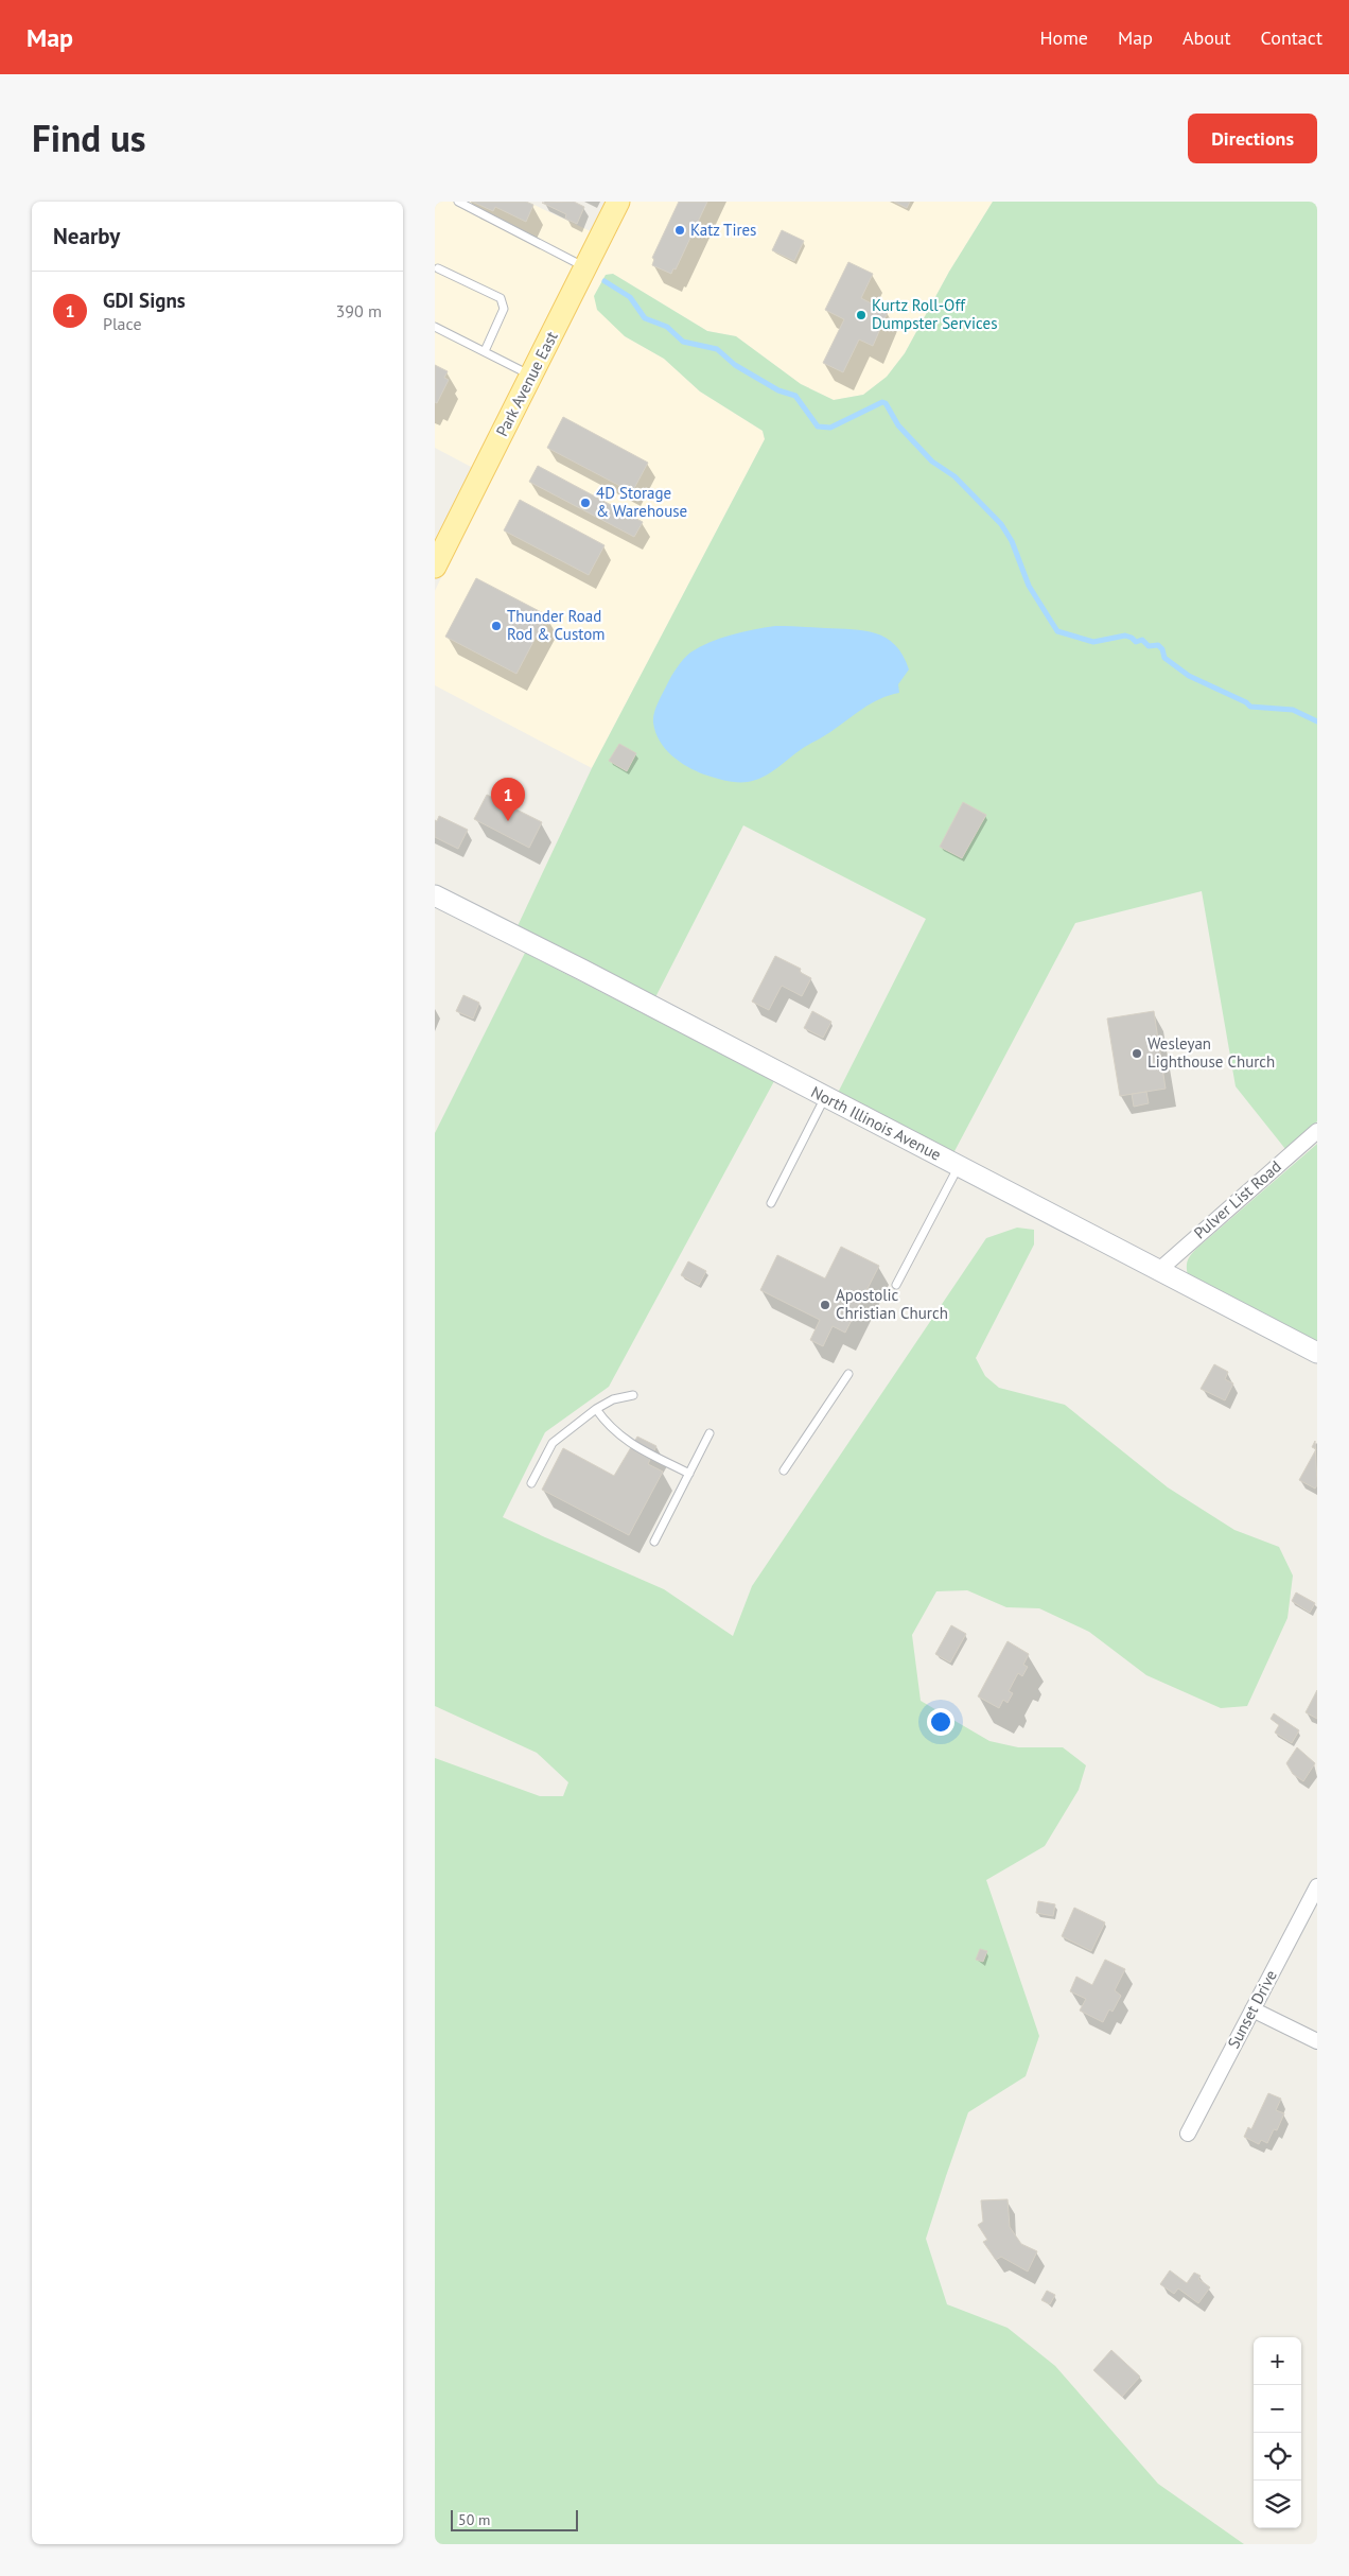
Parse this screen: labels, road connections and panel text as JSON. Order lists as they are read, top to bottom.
{
  "streets": {
    "main road": ["Park Avenue East"],
    "street": ["North Illinois Avenue", "Pulver List Road", "Sunset Drive"]
  },
  "crossings": [
    ["North Illinois Avenue", "Pulver List Road"]
  ],
  "places": [
    "Katz Tires",
    "Kurtz Roll-Off Dumpster Services",
    "4D Storage & Warehouse",
    "Thunder Road Rod & Custom",
    "Wesleyan Lighthouse Church",
    "Apostolic Christian Church"
  ],
  "scale_bar": "50 m",
  "page": {
    "header": "Map",
    "nav": [
      "Home",
      "Map",
      "About",
      "Contact"
    ],
    "title": "Find us",
    "buttons": "Directions",
    "heading": "Nearby",
    "list": [
      {
        "mark": "1",
        "name": "GDI Signs",
        "note": "Place",
        "value": "390 m"
      }
    ],
    "pins": "1",
    "map_buttons": ["+", "−"],
    "scale": "50 m"
  }
}
